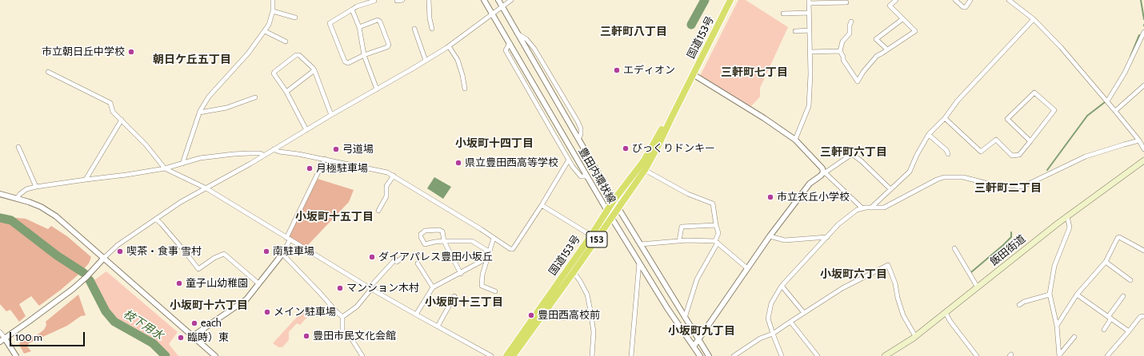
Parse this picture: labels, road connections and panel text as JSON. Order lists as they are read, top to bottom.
{
  "streets": {
    "highway": ["国道153号", "153"],
    "main road": ["飯田街道"],
    "street": ["豊田内環状線"]
  },
  "crossings": [
    ["国道153号", "豊田内環状線"]
  ],
  "districts": [
    "三軒町八丁目",
    "朝日ケ丘五丁目",
    "三軒町七丁目",
    "小坂町十四丁目",
    "三軒町六丁目",
    "三軒町二丁目",
    "小坂町十五丁目",
    "小坂町六丁目",
    "小坂町十三丁目",
    "小坂町十六丁目",
    "小坂町九丁目"
  ],
  "water": ["枝下用水"],
  "places": [
    "市立朝日丘中学校",
    "エディオン",
    "びっくりドンキー",
    "弓道場",
    "県立豊田西高等学校",
    "月極駐車場",
    "市立衣丘小学校",
    "喫茶・食事 雪村",
    "南駐車場",
    "ダイアパレス豊田小坂丘",
    "童子山幼稚園",
    "マンション木村",
    "メイン駐車場",
    "豊田西高校前",
    "each",
    "豊田市民文化会館",
    "臨時）東"
  ],
  "scale_bar": "100 m"
}
